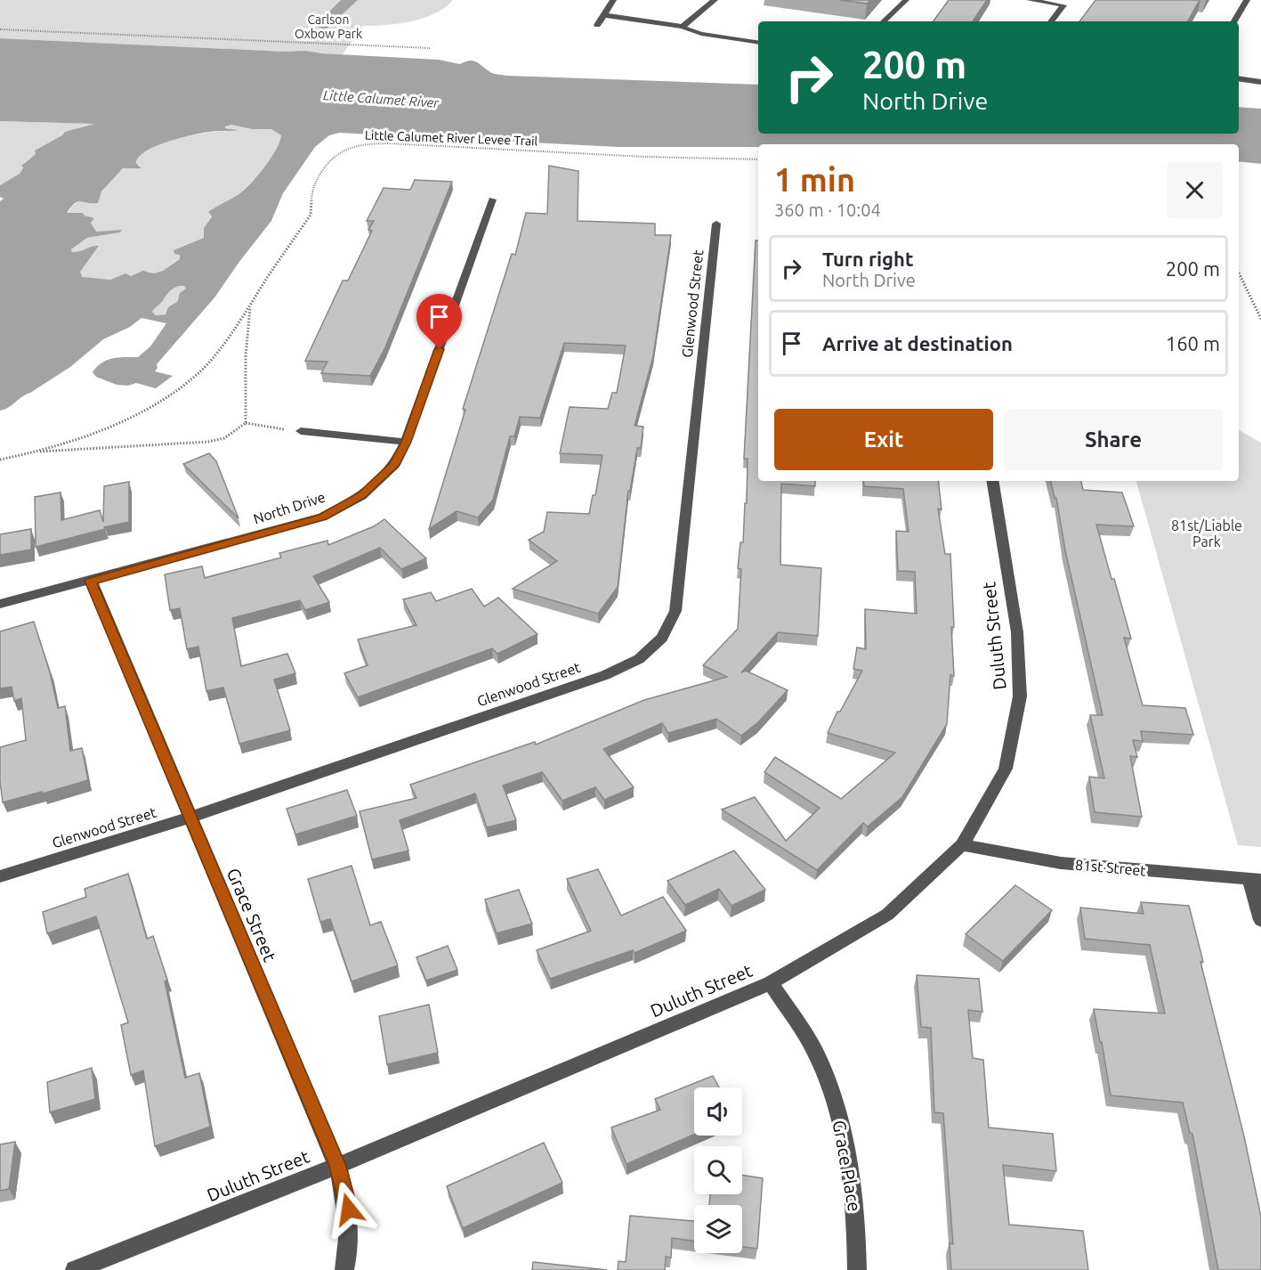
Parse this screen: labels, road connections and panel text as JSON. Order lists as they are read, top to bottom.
{
  "streets": {
    "street": [
      "Glenwood Street",
      "North Drive",
      "Duluth Street",
      "81st Street",
      "Grace Street",
      "Grace Place"
    ],
    "path": ["Little Calumet River Levee Trail"]
  },
  "crossings": [
    ["Glenwood Street", "Grace Street"],
    ["North Drive", "Grace Street"],
    ["Duluth Street", "81st Street"],
    ["Duluth Street", "Grace Street"],
    ["Duluth Street", "Grace Place"]
  ],
  "water": ["Little Calumet River"],
  "parks": ["Carlson Oxbow Park", "81st/Liable Park"],
  "page": {
    "turn": ["200 m", "North Drive"],
    "heading": ["1 min", "360 m · 10:04"],
    "list": [
      {
        "name": "Turn right",
        "note": "North Drive",
        "value": "200 m"
      },
      {
        "name": "Arrive at destination",
        "value": "160 m"
      }
    ],
    "buttons": ["Exit", "Share"]
  }
}
